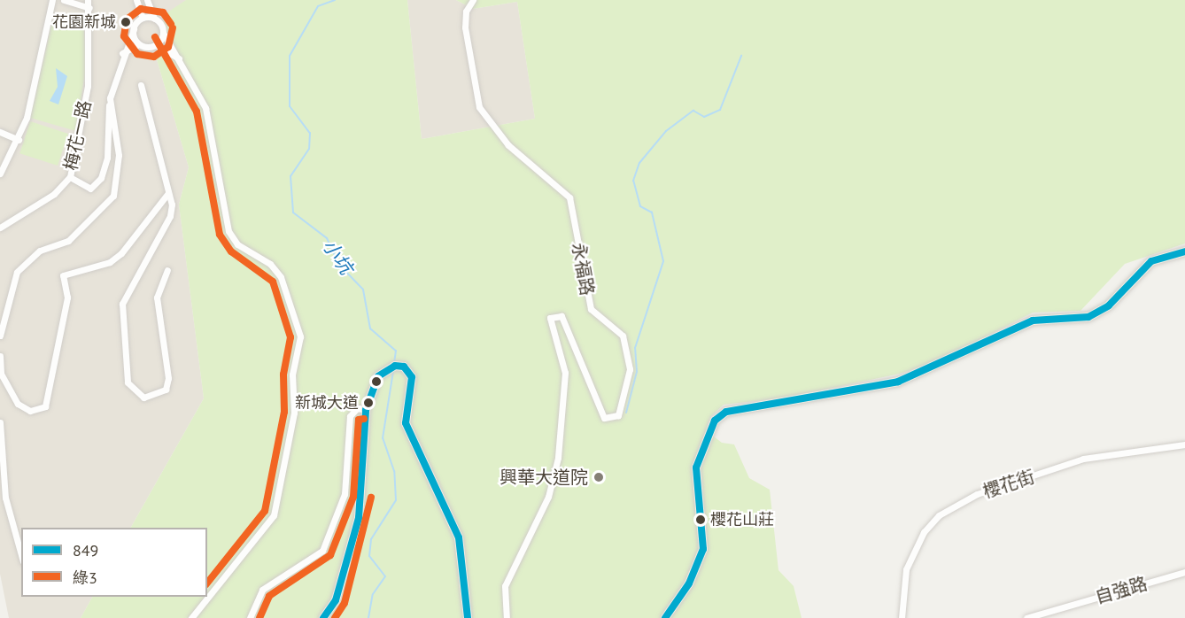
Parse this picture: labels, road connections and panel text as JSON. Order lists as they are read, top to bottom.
{
  "streets": {
    "street": [
      "梅花一路",
      "永福路",
      "櫻花街",
      "自強路"
    ]
  },
  "water": ["小坑"],
  "places": [
    "花園新城",
    "新城大道",
    "興華大道院",
    "櫻花山莊"
  ],
  "lines": ["transit line 綠3", "transit line 849"],
  "legend": ["849", "綠3"]
}
